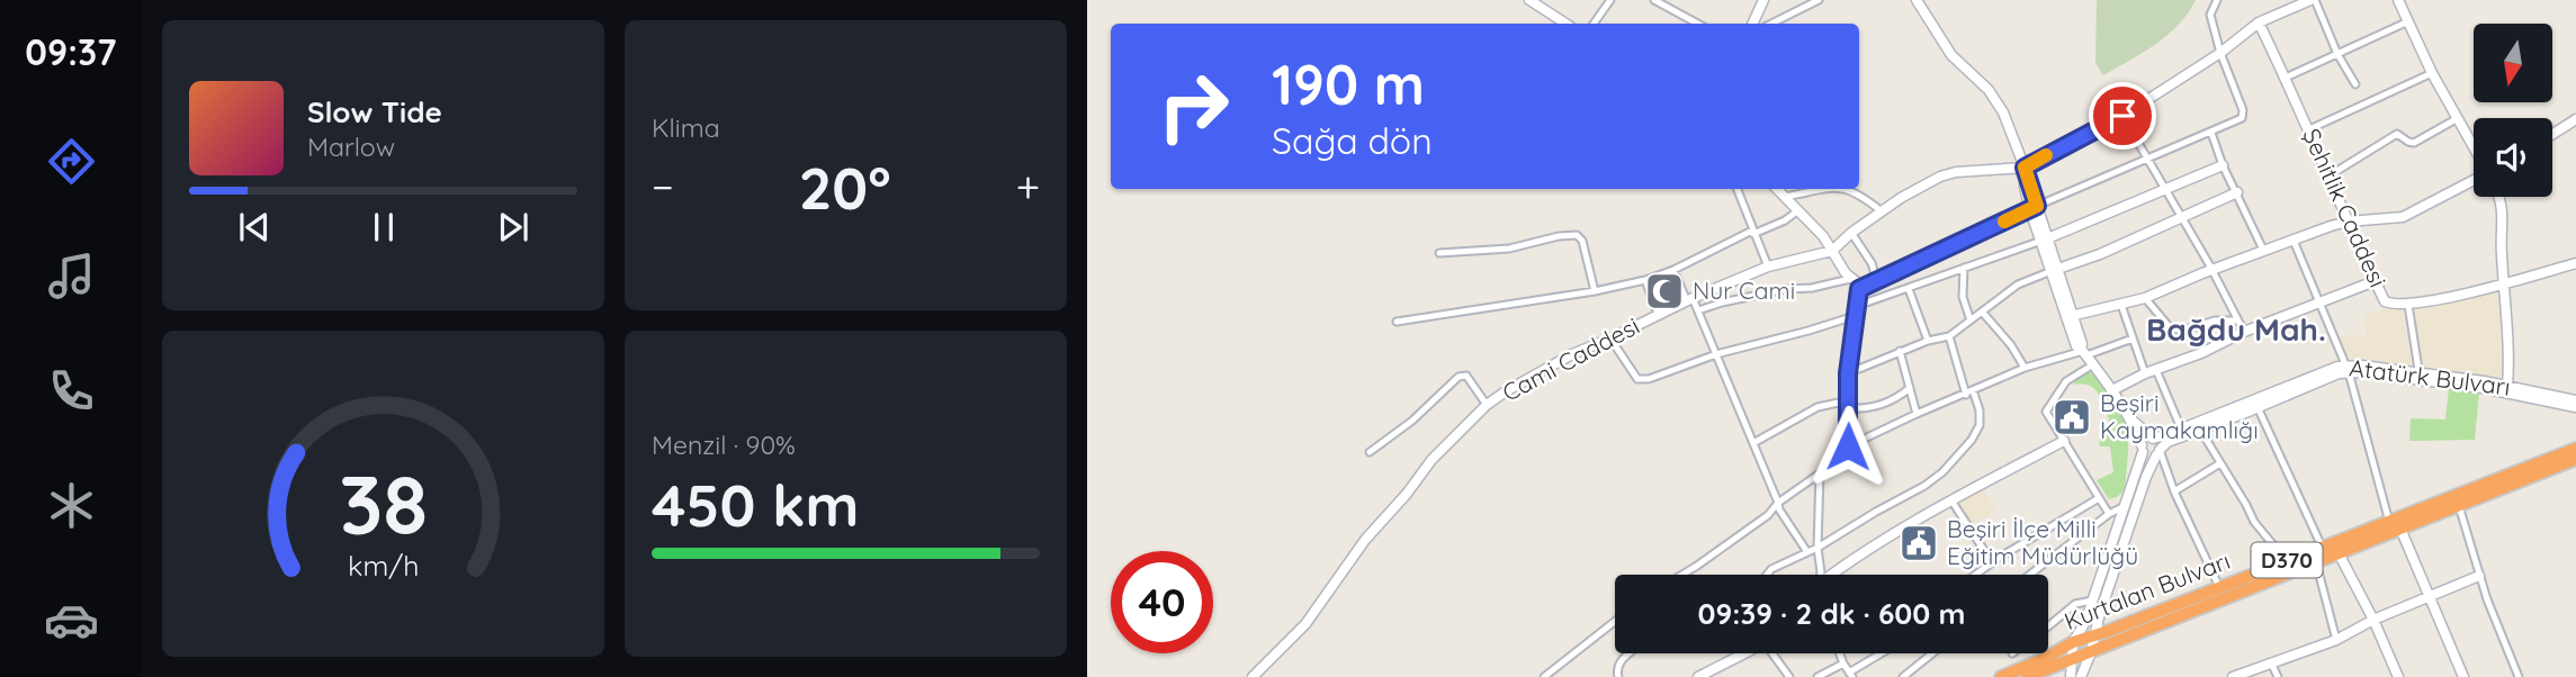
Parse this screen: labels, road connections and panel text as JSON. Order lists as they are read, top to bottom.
{
  "streets": {
    "highway": ["D370", "Kurtalan Bulvarı"],
    "street": ["Şehitlik Caddesi", "Cami Caddesi", "Atatürk Bulvarı"]
  },
  "crossings": [
    ["Şehitlik Caddesi", "Cami Caddesi"]
  ],
  "districts": ["Bağdu Mah."],
  "places": {
    "mosque": ["Nur Cami"],
    "public building": ["Beşiri Kaymakamlığı", "Beşiri İlçe Milli Eğitim Müdürlüğü"]
  },
  "north": "bottom",
  "page": {
    "tabs": "09:37",
    "tile": [
      "Klima",
      ["Menzil · 90%", "450 km"]
    ],
    "turn": ["190 m", "Sağa dön"],
    "song": ["Slow Tide", "Marlow"],
    "heat": ["−", "20°", "+"],
    "limit": "40",
    "trip": "09:39 · 2 dk · 600 m",
    "gauge": ["38", "km/h"]
  }
}
